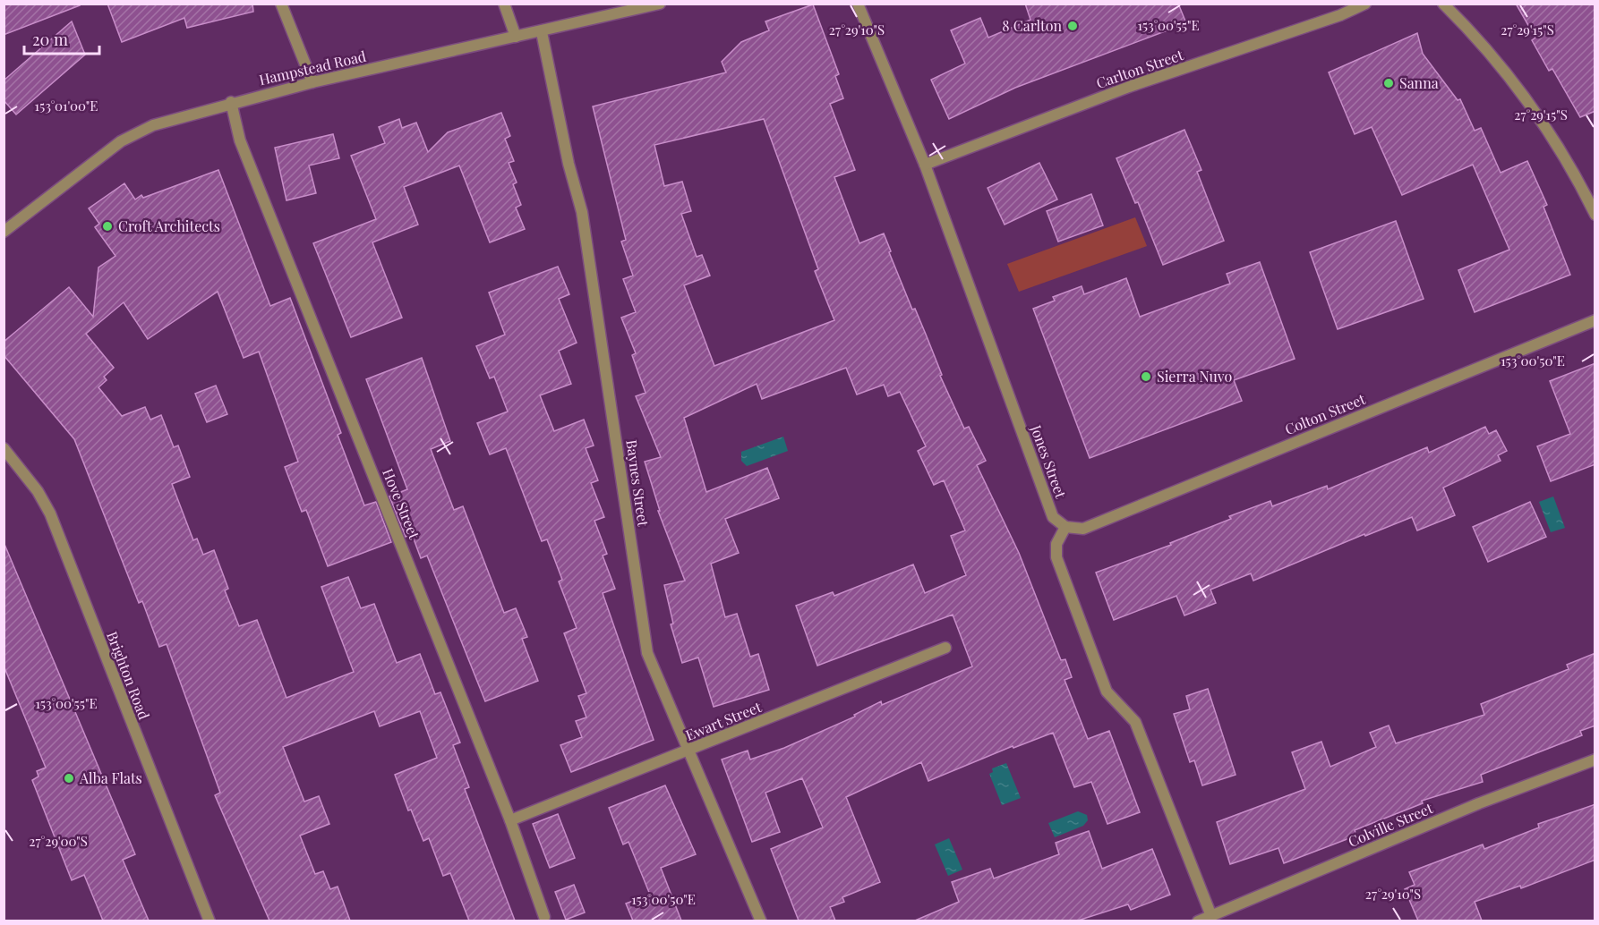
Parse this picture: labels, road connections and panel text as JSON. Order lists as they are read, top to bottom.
{
  "streets": {
    "street": [
      "Hampstead Road",
      "Carlton Street",
      "Colton Street",
      "Jones Street",
      "Baynes Street",
      "Hove Street",
      "Brighton Road",
      "Ewart Street",
      "Colville Street"
    ]
  },
  "crossings": [
    ["Hampstead Road", "Baynes Street"],
    ["Hampstead Road", "Hove Street"],
    ["Carlton Street", "Jones Street"],
    ["Colton Street", "Jones Street"],
    ["Baynes Street", "Ewart Street"],
    ["Hove Street", "Ewart Street"]
  ],
  "places": [
    "8 Carlton",
    "Sanna",
    "Croft Architects",
    "Sierra Nuvo",
    "Alba Flats"
  ],
  "scale_bar": "20 m",
  "coordinates": [
    "153°00'55\"E",
    "27°29'10\"S",
    "27°29'15\"S",
    "153°01'00\"E",
    "153°00'50\"E",
    "27°29'00\"S"
  ]
}
